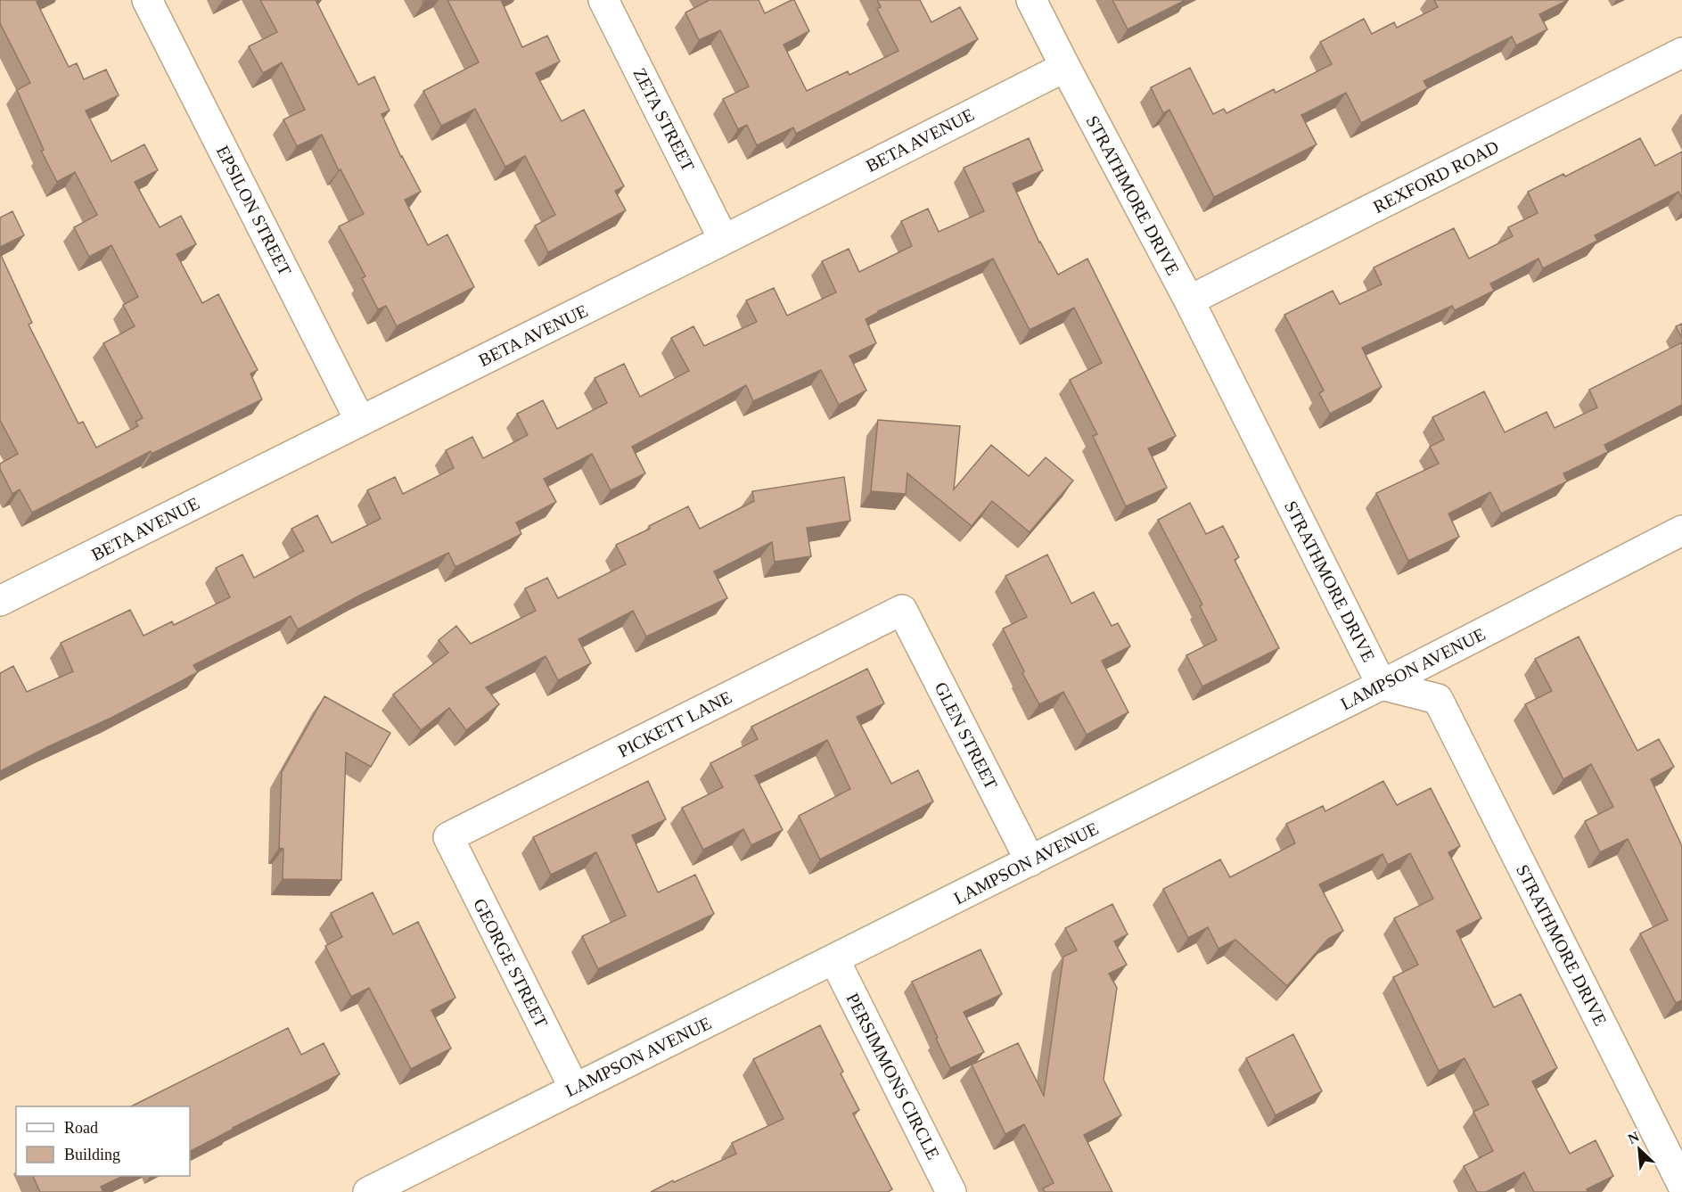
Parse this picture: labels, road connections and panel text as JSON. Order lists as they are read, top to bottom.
{
  "streets": {
    "street": [
      "ZETA STREET",
      "BETA AVENUE",
      "REXFORD ROAD",
      "STRATHMORE DRIVE",
      "EPSILON STREET",
      "LAMPSON AVENUE",
      "PICKETT LANE",
      "GLEN STREET",
      "GEORGE STREET",
      "PERSIMMONS CIRCLE"
    ]
  },
  "crossings": [
    ["ZETA STREET", "BETA AVENUE"],
    ["BETA AVENUE", "STRATHMORE DRIVE"],
    ["BETA AVENUE", "EPSILON STREET"],
    ["REXFORD ROAD", "STRATHMORE DRIVE"],
    ["STRATHMORE DRIVE", "LAMPSON AVENUE"],
    ["LAMPSON AVENUE", "GLEN STREET"],
    ["LAMPSON AVENUE", "GEORGE STREET"],
    ["LAMPSON AVENUE", "PERSIMMONS CIRCLE"],
    ["PICKETT LANE", "GLEN STREET"],
    ["PICKETT LANE", "GEORGE STREET"]
  ],
  "legend": ["Road", "Building"],
  "north": "top left"
}
